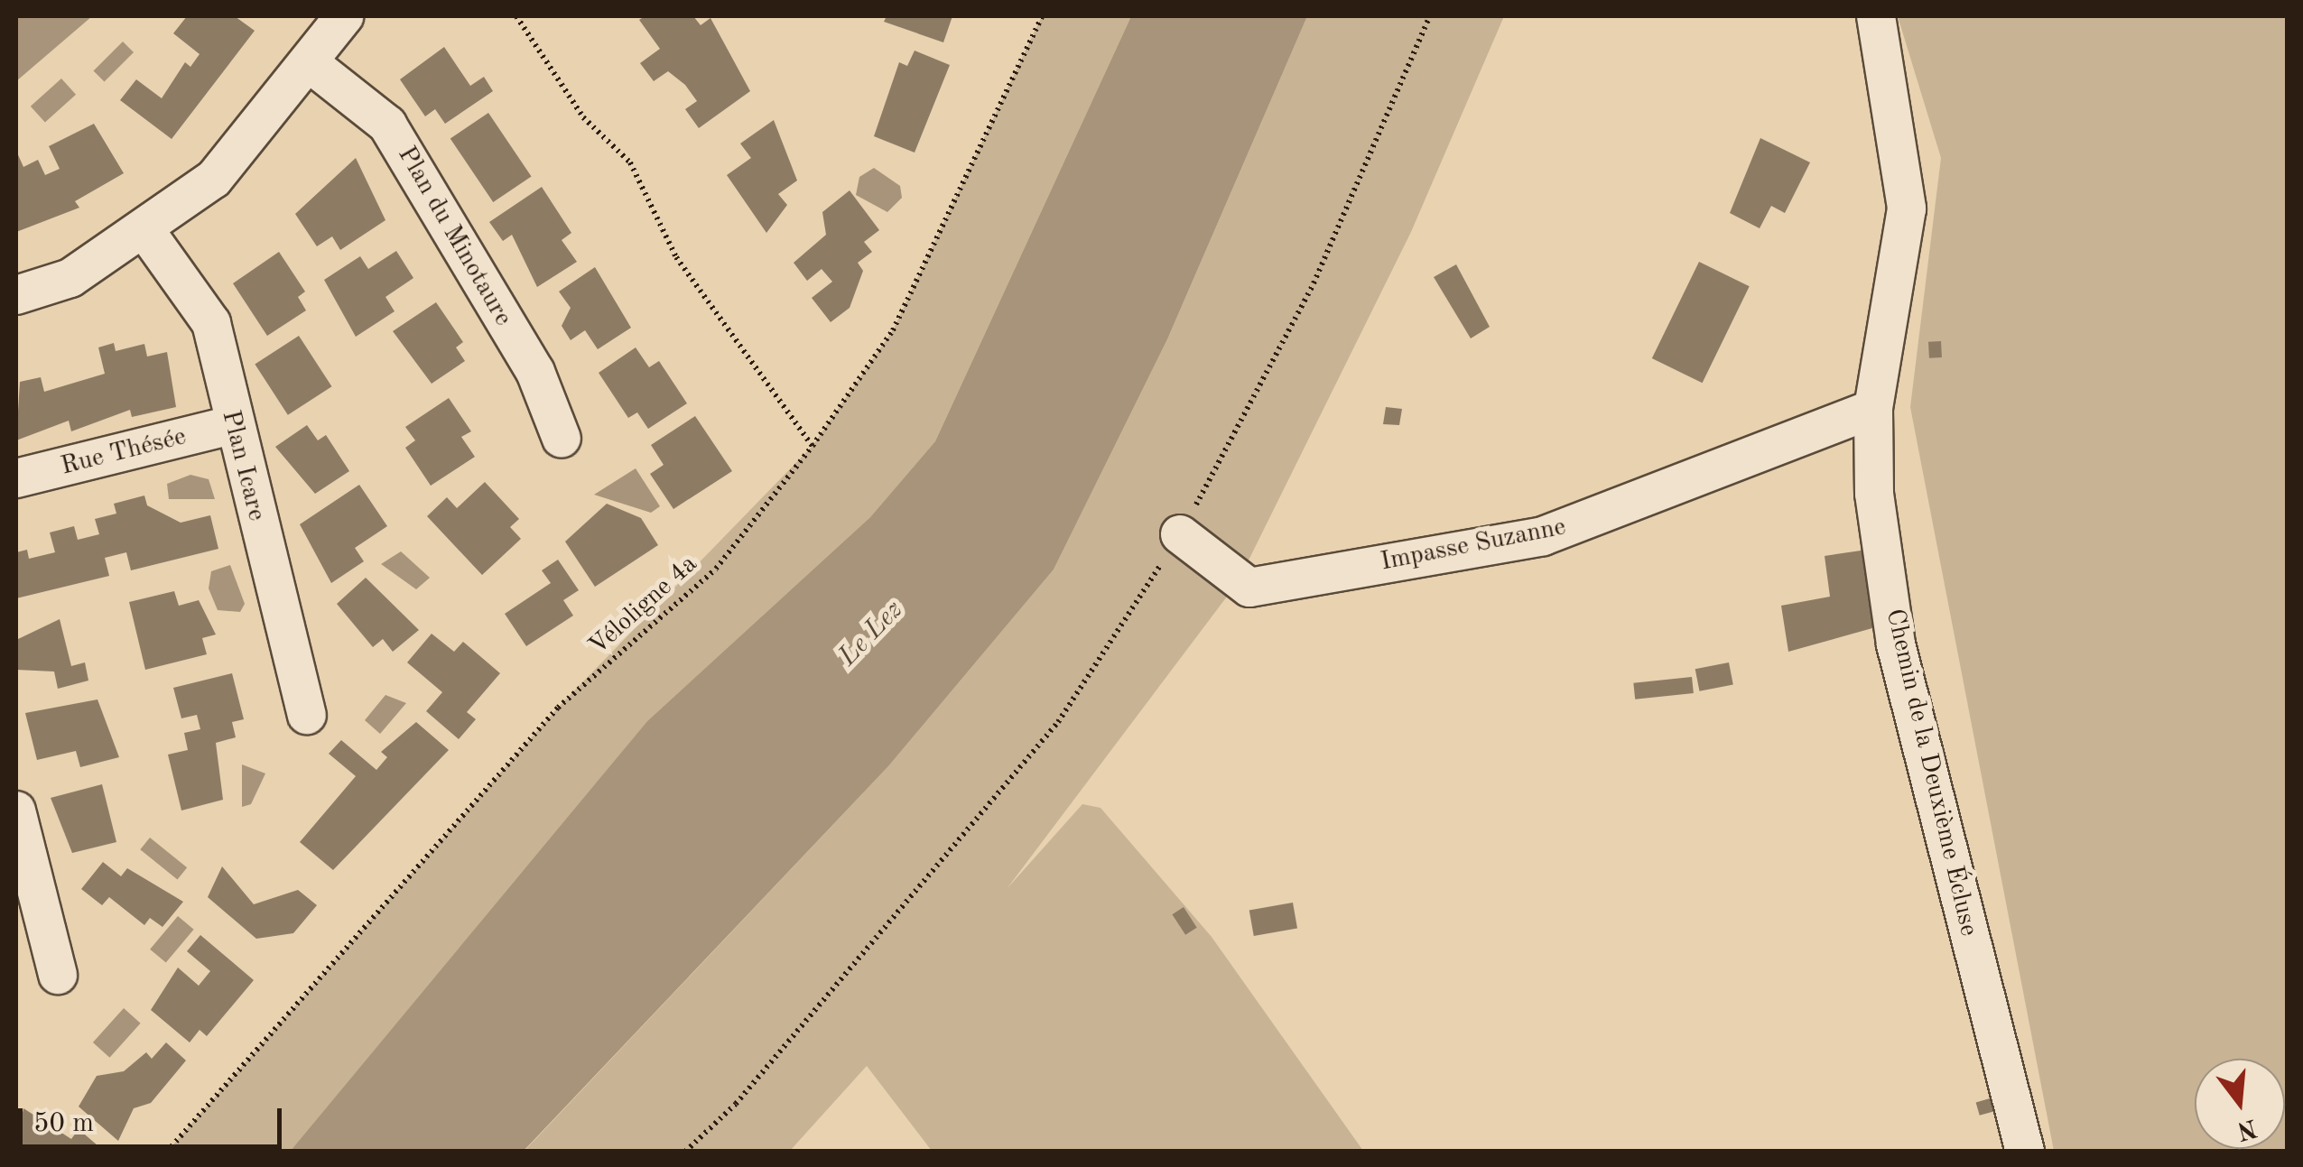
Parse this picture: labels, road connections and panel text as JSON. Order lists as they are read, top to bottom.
{
  "streets": {
    "street": [
      "Plan du Minotaure",
      "Rue Thésée",
      "Plan Icare",
      "Impasse Suzanne",
      "Chemin de la Deuxième Écluse"
    ],
    "path": ["Véloligne 4a"]
  },
  "crossings": [
    ["Rue Thésée", "Plan Icare"],
    ["Impasse Suzanne", "Chemin de la Deuxième Écluse"]
  ],
  "water": ["Le Lez"],
  "scale_bar": "50 m",
  "north": "bottom"
}
